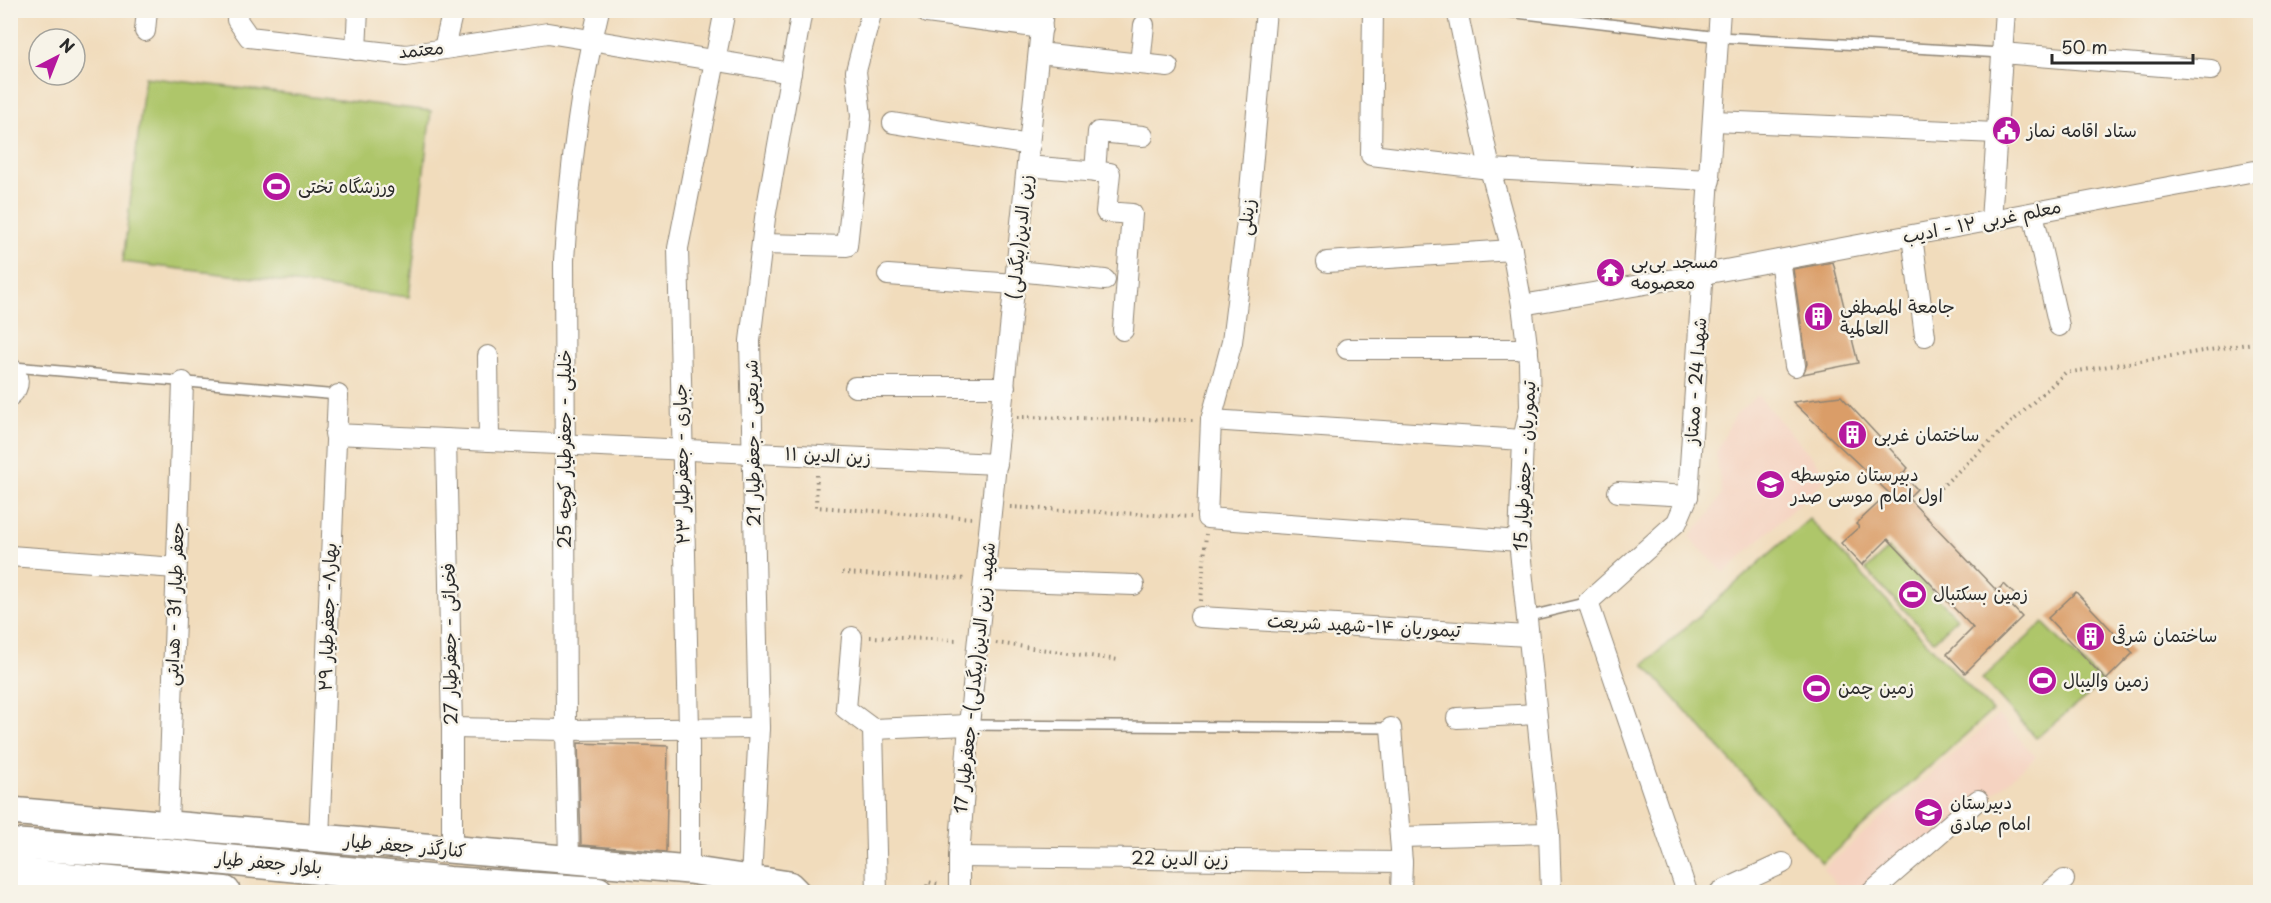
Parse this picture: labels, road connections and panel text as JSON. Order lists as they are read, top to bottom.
{
  "streets": {
    "main road": ["کنارگذر جعفر طیار", "بلوار جعفر طیار"],
    "street": [
      "معتمد",
      "زینلی",
      "معلم غربی ۱۲ - ادیب",
      "زین الدین(بیگدلی)",
      "شهدا 24 - ممتاز",
      "شریعتی - جعفرطیار 21",
      "خلیلی - جعفرطیار کوچه 25",
      "زین الدین ۱۱",
      "جباری - جعفرطیار ۲۳",
      "تیموریان - جعفرطیار 15",
      "جعفر طیار 31 - هدایتی",
      "بهار۸- جعفرطیار ۲۹",
      "تیموریان ۱۴-شهید شریعت",
      "فخرائی - جعفرطیار 27",
      "شهید زین الدین(بیگدلی)- جعفرطیار 17",
      "زین الدین 22"
    ]
  },
  "crossings": [
    ["معتمد", "شریعتی - جعفرطیار 21"],
    ["معتمد", "خلیلی - جعفرطیار کوچه 25"],
    ["معتمد", "جباری - جعفرطیار ۲۳"],
    ["معلم غربی ۱۲ - ادیب", "شهدا 24 - ممتاز"],
    ["معلم غربی ۱۲ - ادیب", "تیموریان - جعفرطیار 15"],
    ["زین الدین(بیگدلی)", "زین الدین ۱۱"],
    ["زین الدین(بیگدلی)", "شهید زین الدین(بیگدلی)- جعفرطیار 17"],
    ["شریعتی - جعفرطیار 21", "زین الدین ۱۱"],
    ["شریعتی - جعفرطیار 21", "کنارگذر جعفر طیار"],
    ["خلیلی - جعفرطیار کوچه 25", "زین الدین ۱۱"],
    ["خلیلی - جعفرطیار کوچه 25", "کنارگذر جعفر طیار"],
    ["زین الدین ۱۱", "جباری - جعفرطیار ۲۳"],
    ["زین الدین ۱۱", "بهار۸- جعفرطیار ۲۹"],
    ["زین الدین ۱۱", "فخرائی - جعفرطیار 27"],
    ["زین الدین ۱۱", "شهید زین الدین(بیگدلی)- جعفرطیار 17"],
    ["جباری - جعفرطیار ۲۳", "کنارگذر جعفر طیار"],
    ["تیموریان - جعفرطیار 15", "تیموریان ۱۴-شهید شریعت"],
    ["جعفر طیار 31 - هدایتی", "کنارگذر جعفر طیار"],
    ["بهار۸- جعفرطیار ۲۹", "کنارگذر جعفر طیار"],
    ["فخرائی - جعفرطیار 27", "کنارگذر جعفر طیار"],
    ["شهید زین الدین(بیگدلی)- جعفرطیار 17", "زین الدین 22"]
  ],
  "places": {
    "public building": ["ستاد اقامه نماز"],
    "sports": [
      "ورزشگاه تختی",
      "زمین بسکتبال",
      "زمین والیبال",
      "زمین چمن"
    ],
    "temple": ["مسجد بی‌بی معصومه"],
    "building": ["جامعة المصطفی العالمیة", "ساختمان غربی", "ساختمان شرقی"],
    "school or university": ["دبیرستان متوسطه اول امام موسی صدر", "دبیرستان امام صادق"]
  },
  "scale_bar": "50 m",
  "north": "top right"
}
